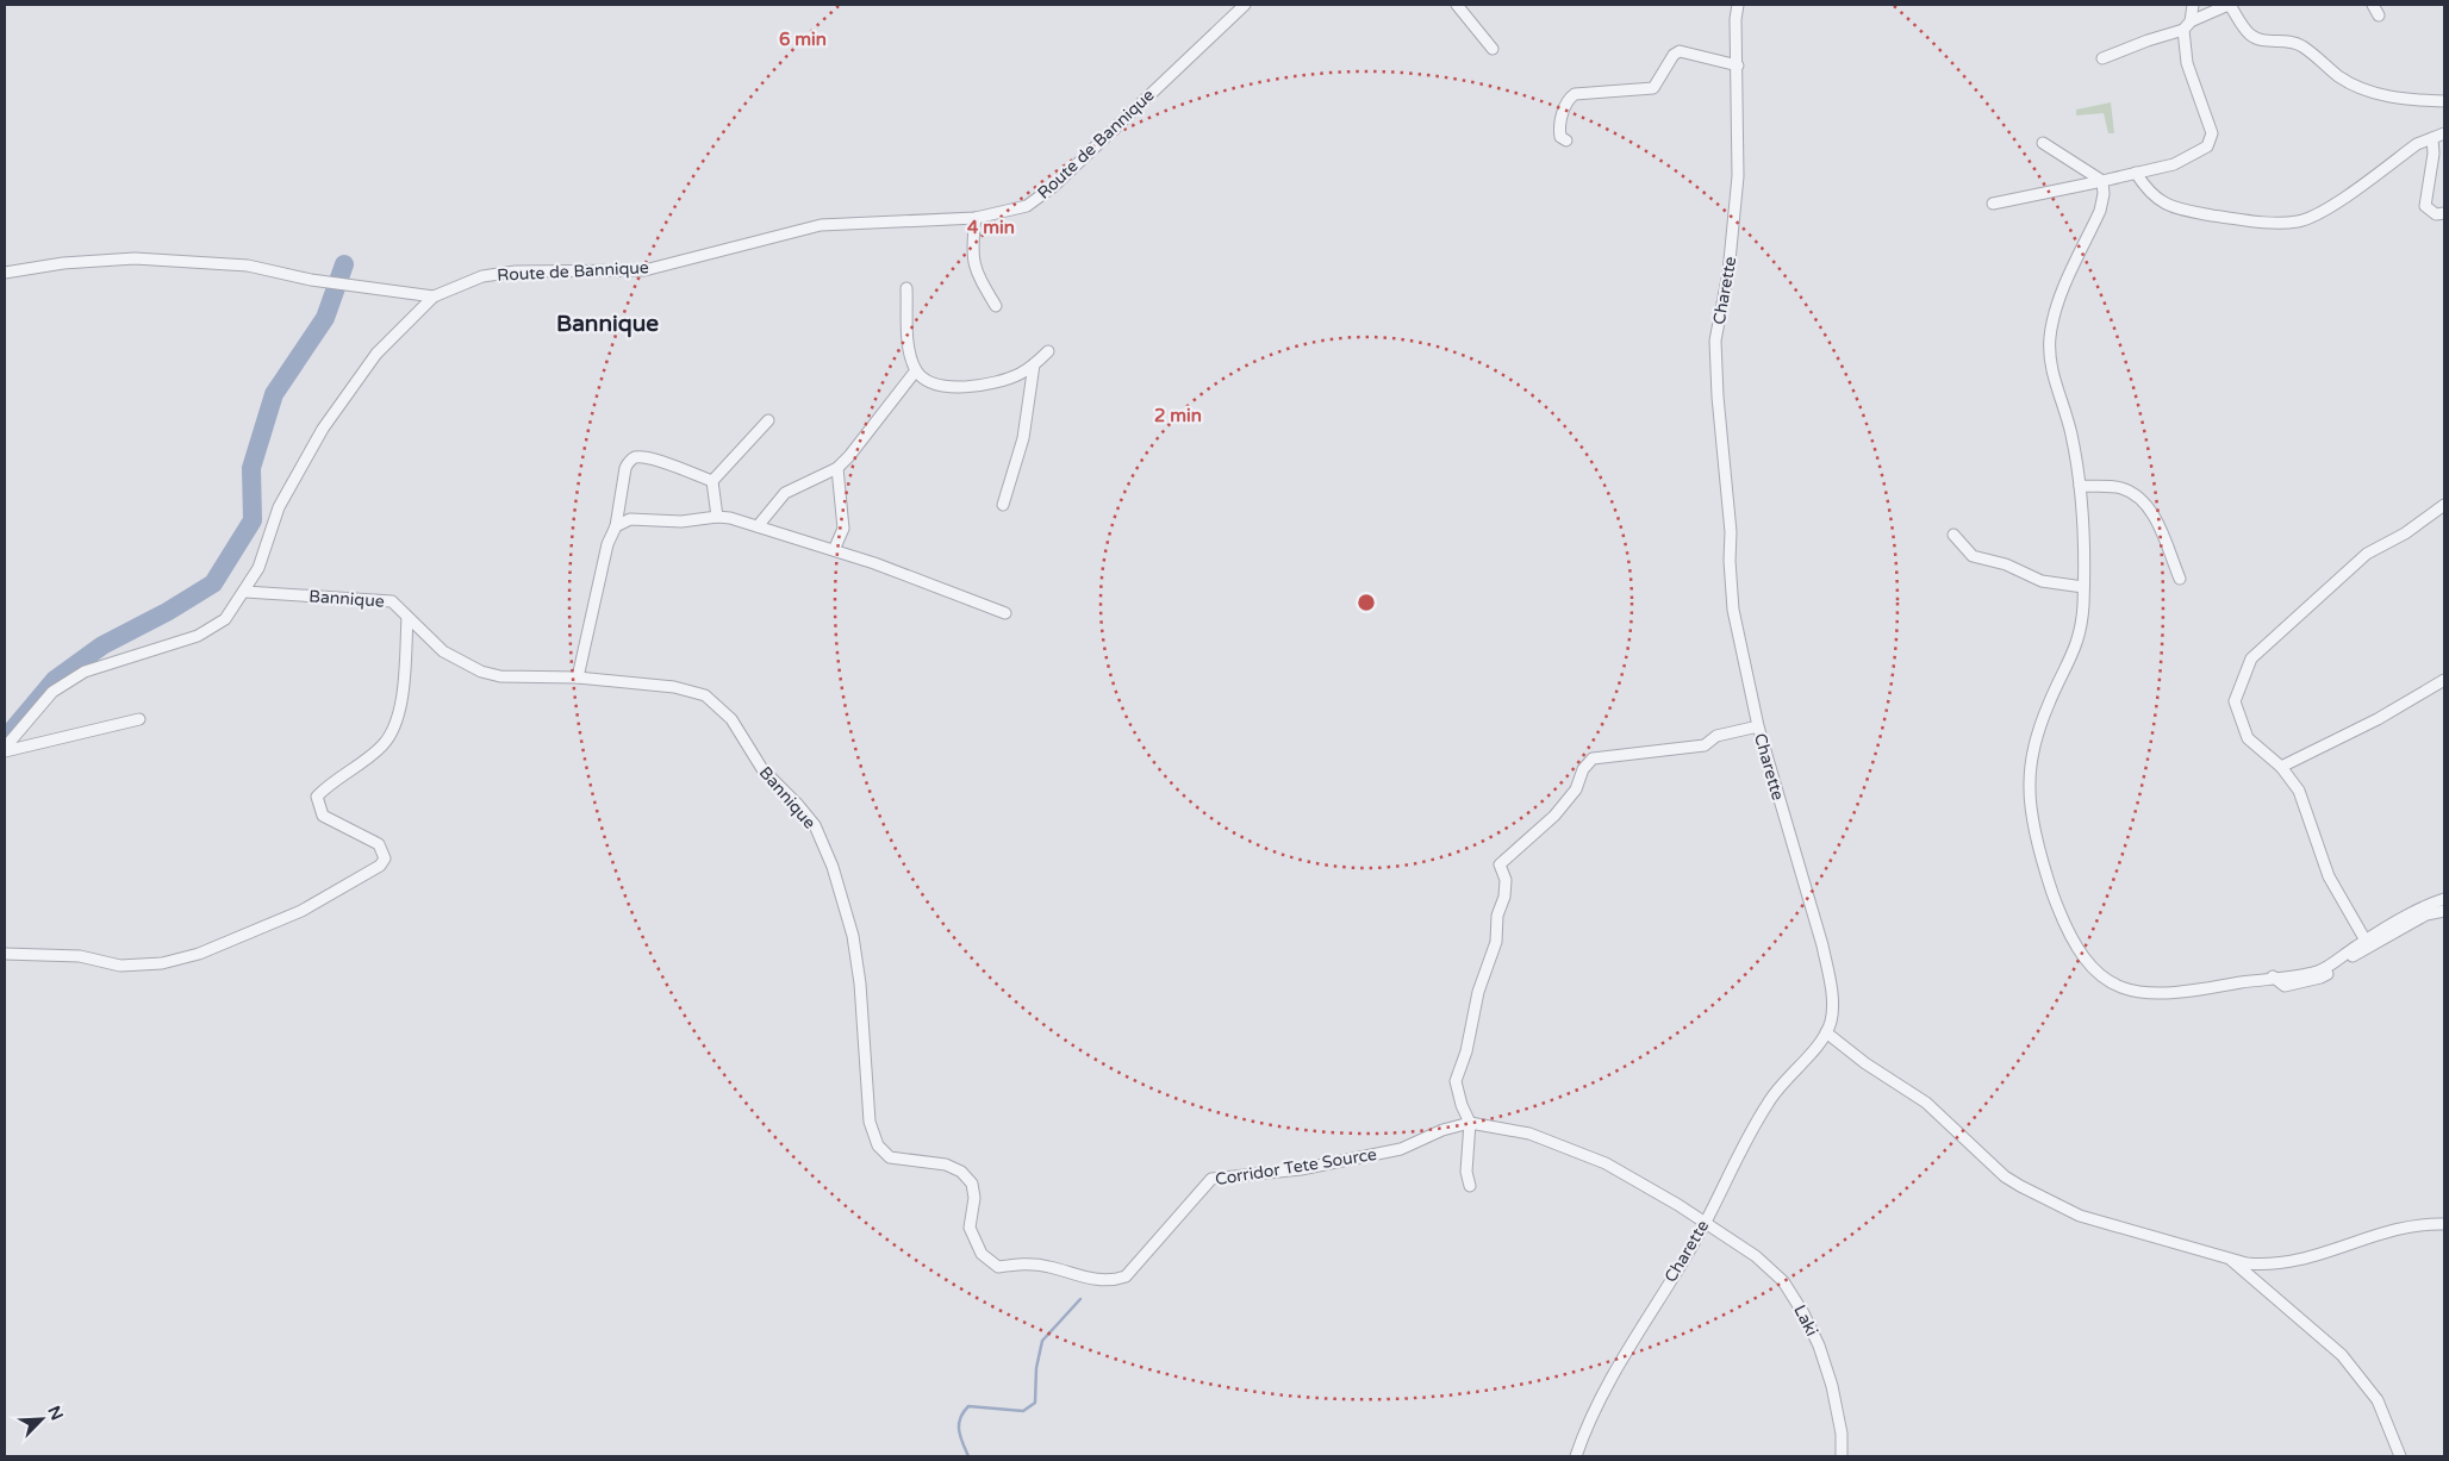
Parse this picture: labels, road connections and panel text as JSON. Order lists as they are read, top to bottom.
{
  "streets": {
    "street": [
      "Route de Bannique",
      "Charette",
      "Bannique",
      "Corridor Tete Source",
      "Laki"
    ]
  },
  "crossings": [
    ["Route de Bannique", "Bannique"],
    ["Charette", "Corridor Tete Source"],
    ["Charette", "Laki"],
    ["Bannique", "Corridor Tete Source"],
    ["Corridor Tete Source", "Laki"]
  ],
  "districts": ["Bannique"],
  "north": "top right",
  "rings": ["6 min", "4 min", "2 min"]
}
